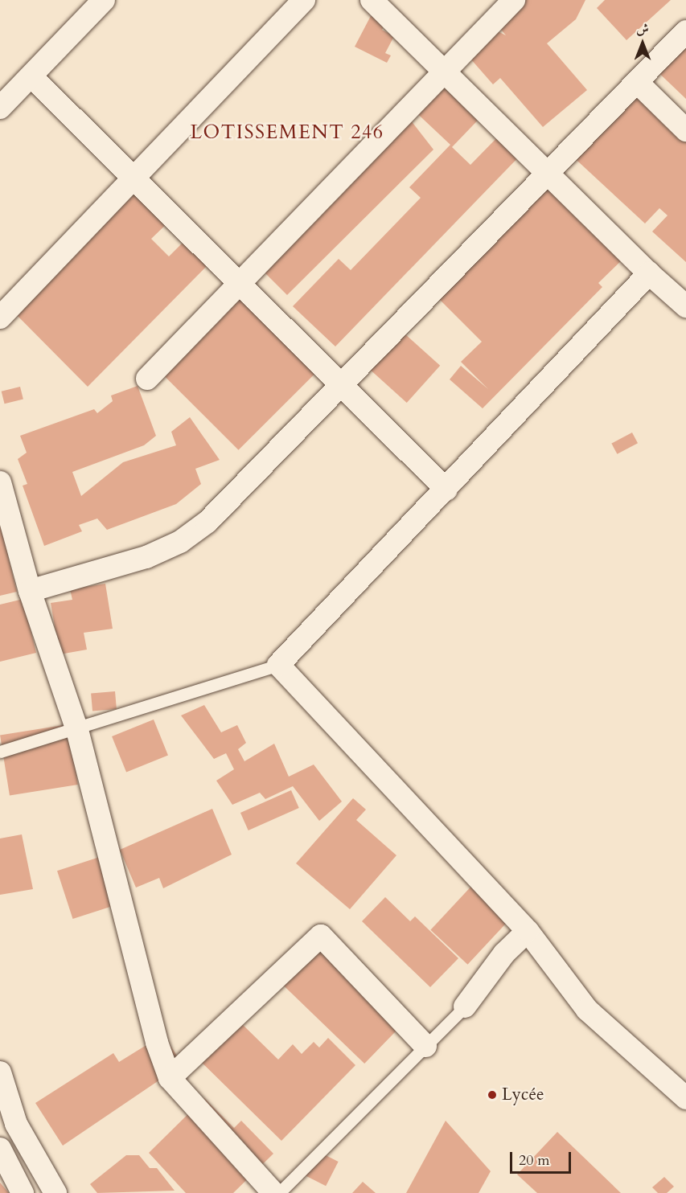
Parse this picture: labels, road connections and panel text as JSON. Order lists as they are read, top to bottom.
{
  "districts": ["LOTISSEMENT 246"],
  "places": ["Lycée"],
  "scale_bar": "20 m",
  "north": "top"
}
